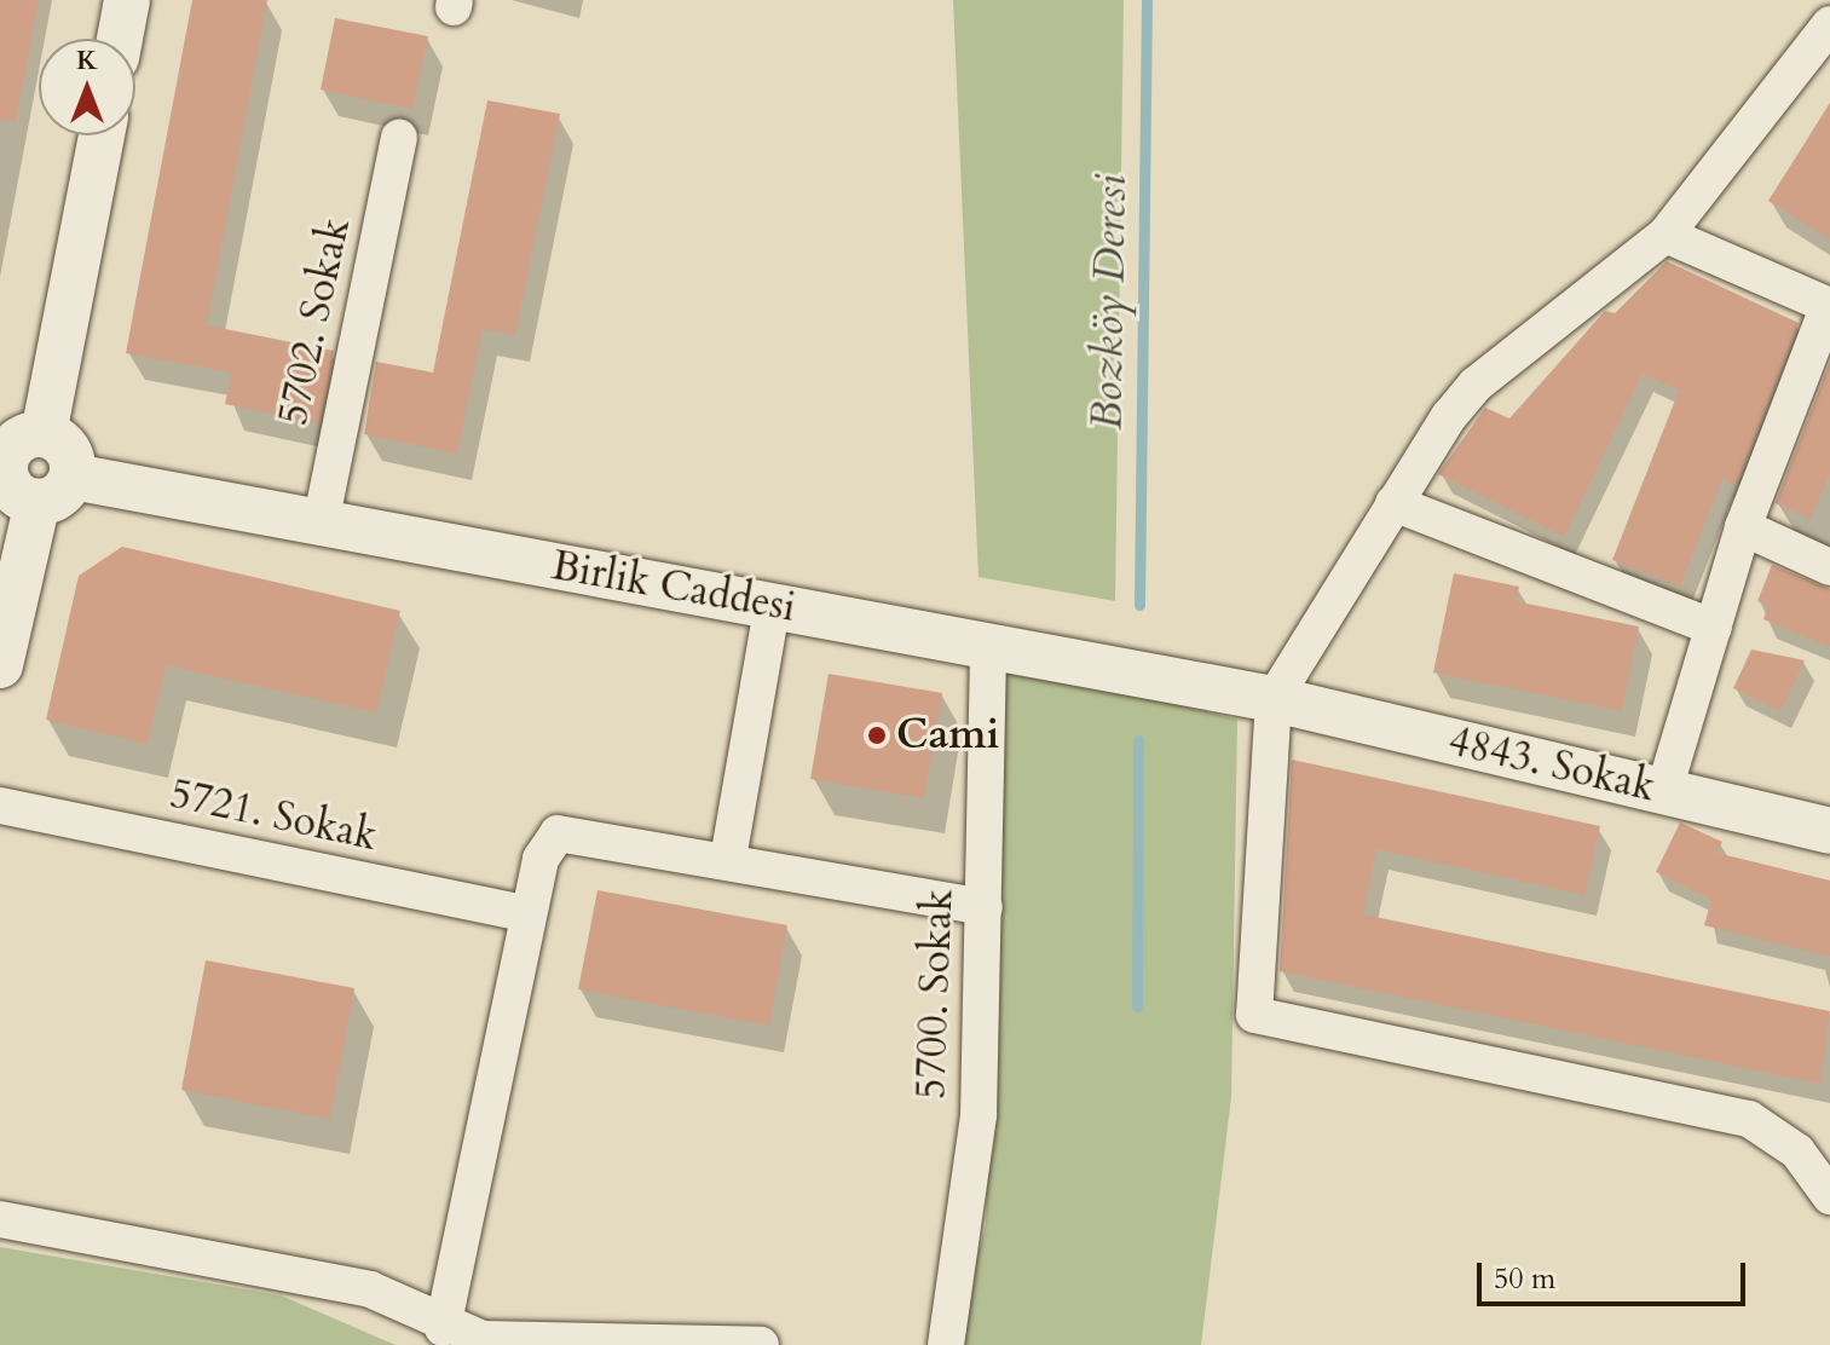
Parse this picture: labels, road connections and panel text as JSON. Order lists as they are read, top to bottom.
{
  "streets": {
    "street": [
      "5702. Sokak",
      "Birlik Caddesi",
      "4843. Sokak",
      "5721. Sokak",
      "5700. Sokak"
    ]
  },
  "crossings": [
    ["5702. Sokak", "Birlik Caddesi"],
    ["Birlik Caddesi", "4843. Sokak"],
    ["Birlik Caddesi", "5700. Sokak"]
  ],
  "water": ["Bozköy Deresi"],
  "places": ["Cami"],
  "scale_bar": "50 m",
  "north": "top"
}
